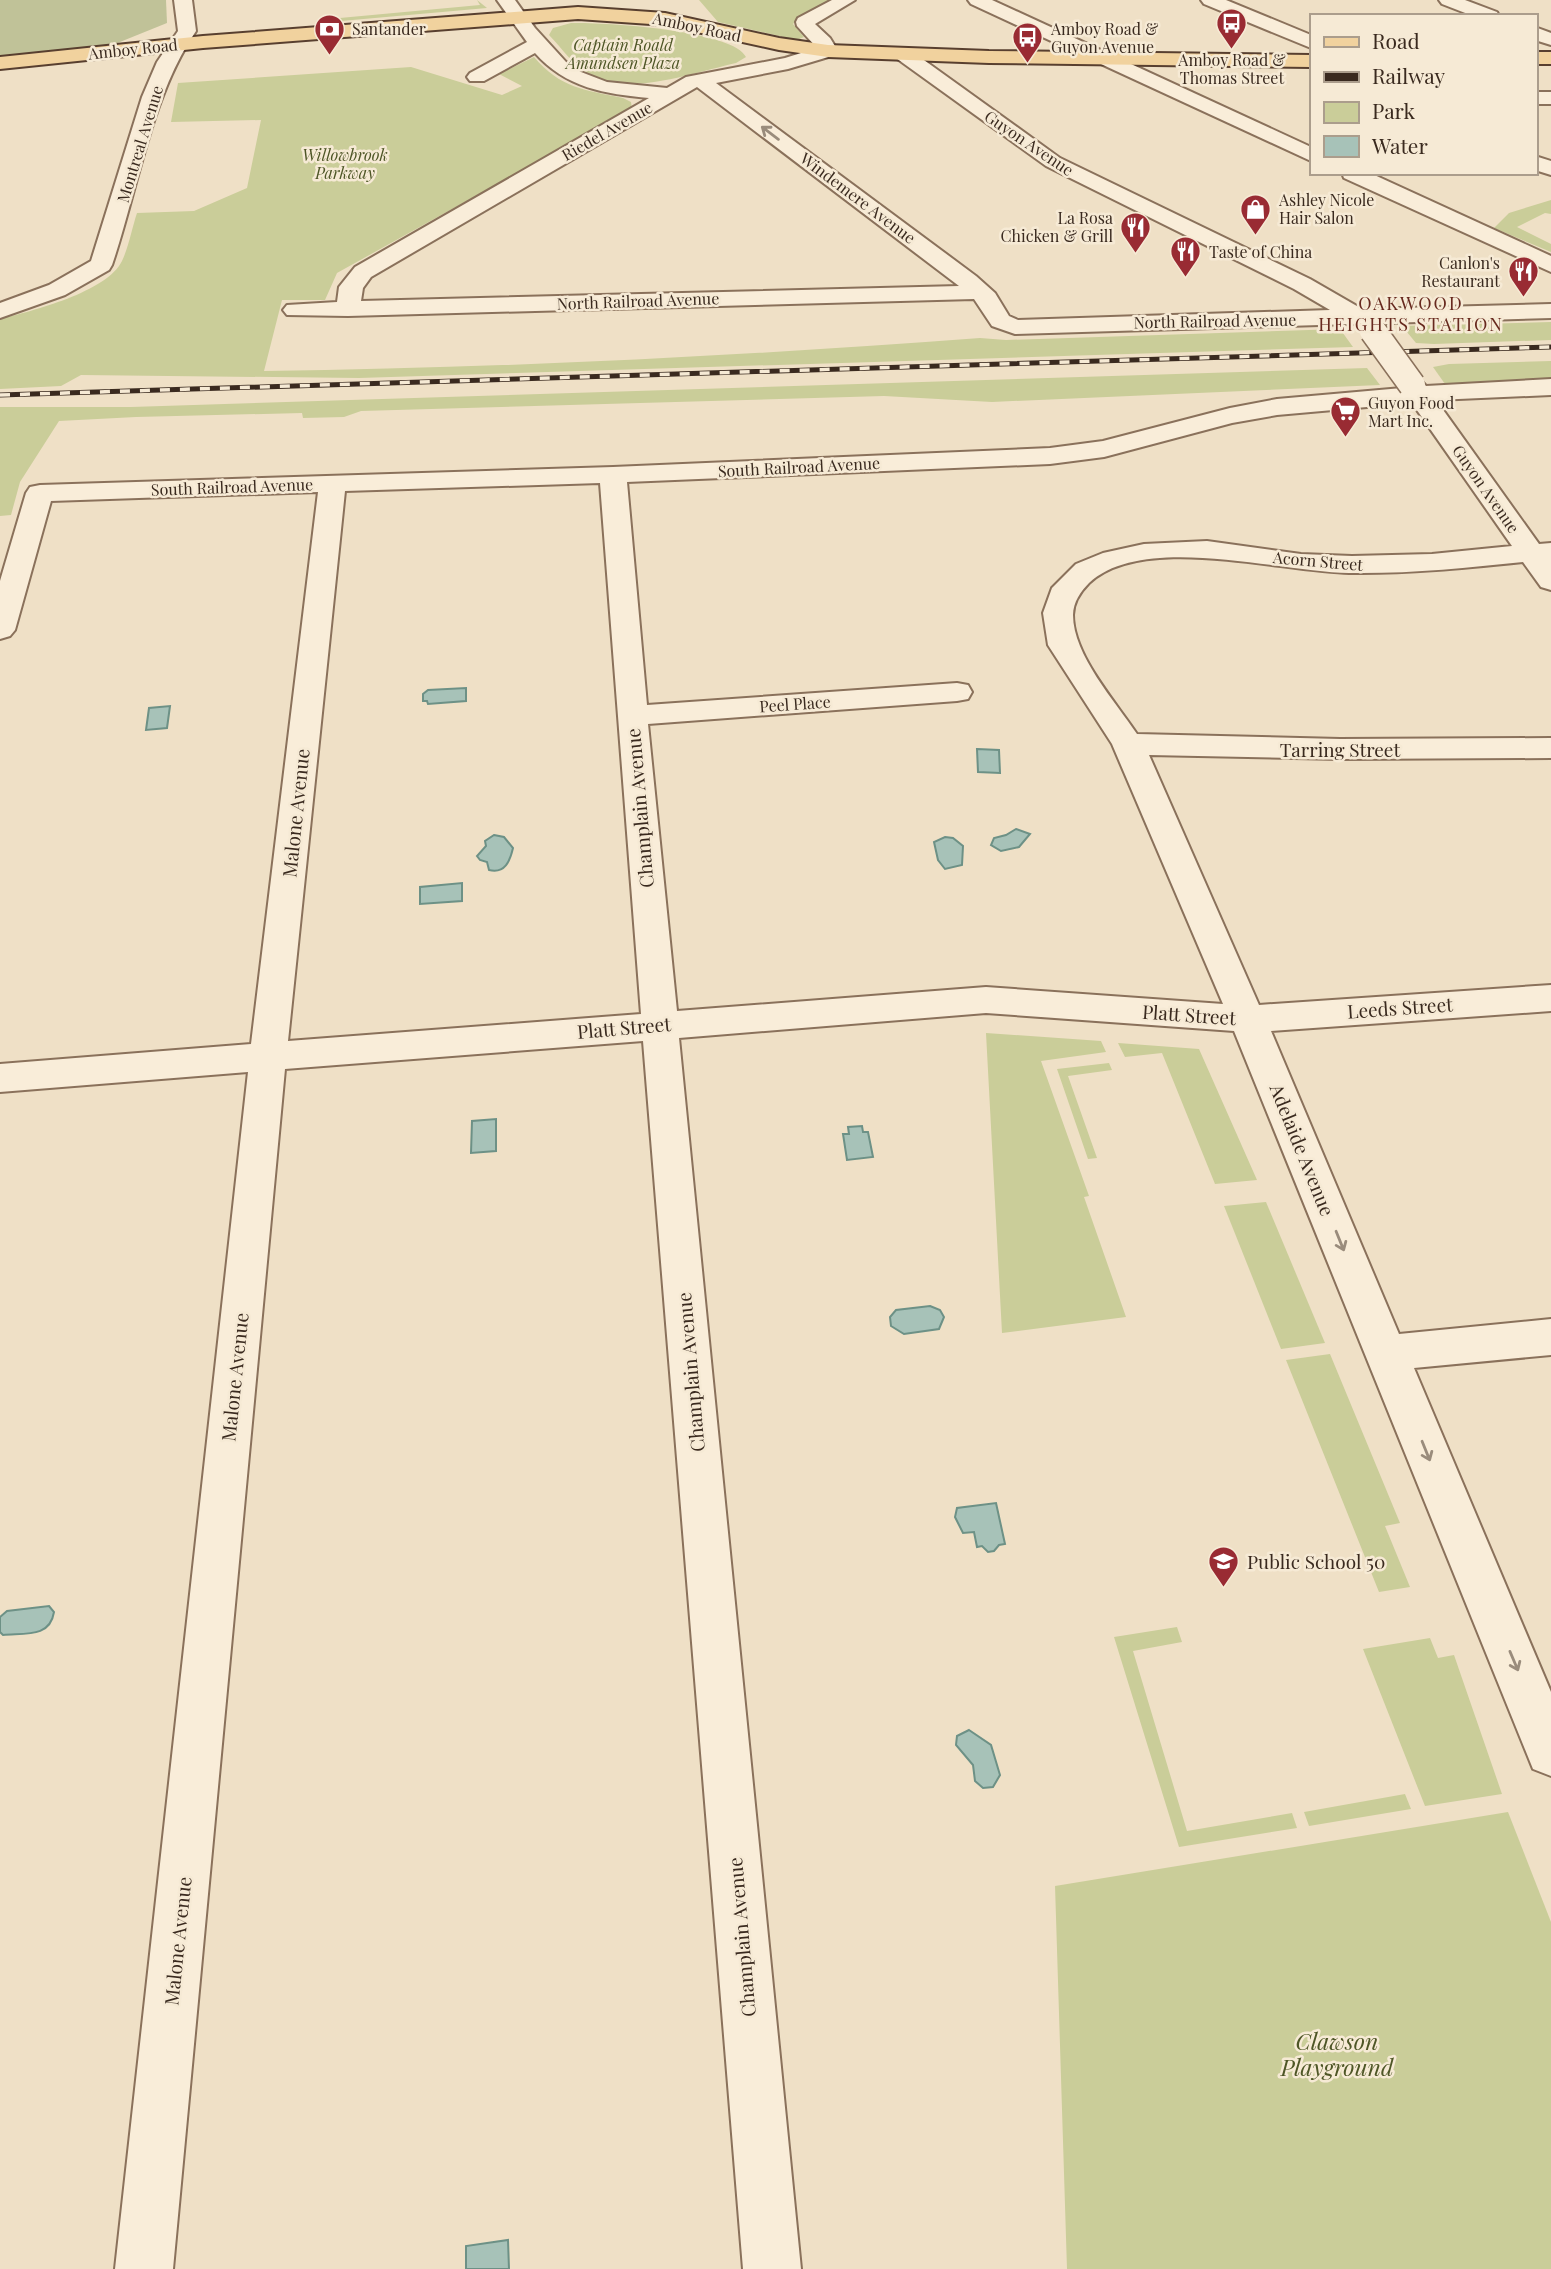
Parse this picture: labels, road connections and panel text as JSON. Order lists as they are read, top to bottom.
{
  "streets": {
    "main road": ["Amboy Road"],
    "street": [
      "Riedel Avenue",
      "Guyon Avenue",
      "Montreal Avenue",
      "Windemere Avenue",
      "North Railroad Avenue",
      "South Railroad Avenue",
      "Acorn Street",
      "Peel Place",
      "Tarring Street",
      "Champlain Avenue",
      "Malone Avenue",
      "Leeds Street",
      "Platt Street",
      "Adelaide Avenue"
    ]
  },
  "crossings": [
    ["Amboy Road", "Riedel Avenue"],
    ["Amboy Road", "Guyon Avenue"],
    ["Amboy Road", "Montreal Avenue"],
    ["Riedel Avenue", "Windemere Avenue"],
    ["Riedel Avenue", "North Railroad Avenue"],
    ["Guyon Avenue", "North Railroad Avenue"],
    ["Guyon Avenue", "South Railroad Avenue"],
    ["Guyon Avenue", "Acorn Street"],
    ["Windemere Avenue", "North Railroad Avenue"],
    ["South Railroad Avenue", "Champlain Avenue"],
    ["South Railroad Avenue", "Malone Avenue"],
    ["Acorn Street", "Adelaide Avenue"],
    ["Peel Place", "Champlain Avenue"],
    ["Tarring Street", "Adelaide Avenue"],
    ["Champlain Avenue", "Platt Street"],
    ["Malone Avenue", "Platt Street"],
    ["Leeds Street", "Platt Street"],
    ["Leeds Street", "Adelaide Avenue"],
    ["Platt Street", "Adelaide Avenue"]
  ],
  "one_way": ["Adelaide Avenue"],
  "districts": ["OAKWOOD HEIGHTS STATION"],
  "parks": ["Captain Roald Amundsen Plaza", "Willowbrook Parkway", "Clawson Playground"],
  "places": {
    "bus stop": ["Amboy Road & Thomas Street", "Amboy Road & Guyon Avenue"],
    "bank": ["Santander"],
    "shop": ["Ashley Nicole Hair Salon"],
    "restaurant": ["La Rosa Chicken & Grill", "Taste of China", "Canlon's Restaurant"],
    "supermarket": ["Guyon Food Mart Inc."],
    "school or university": ["Public School 50"]
  },
  "legend": [
    "Road",
    "Railway",
    "Park",
    "Water"
  ]
}
